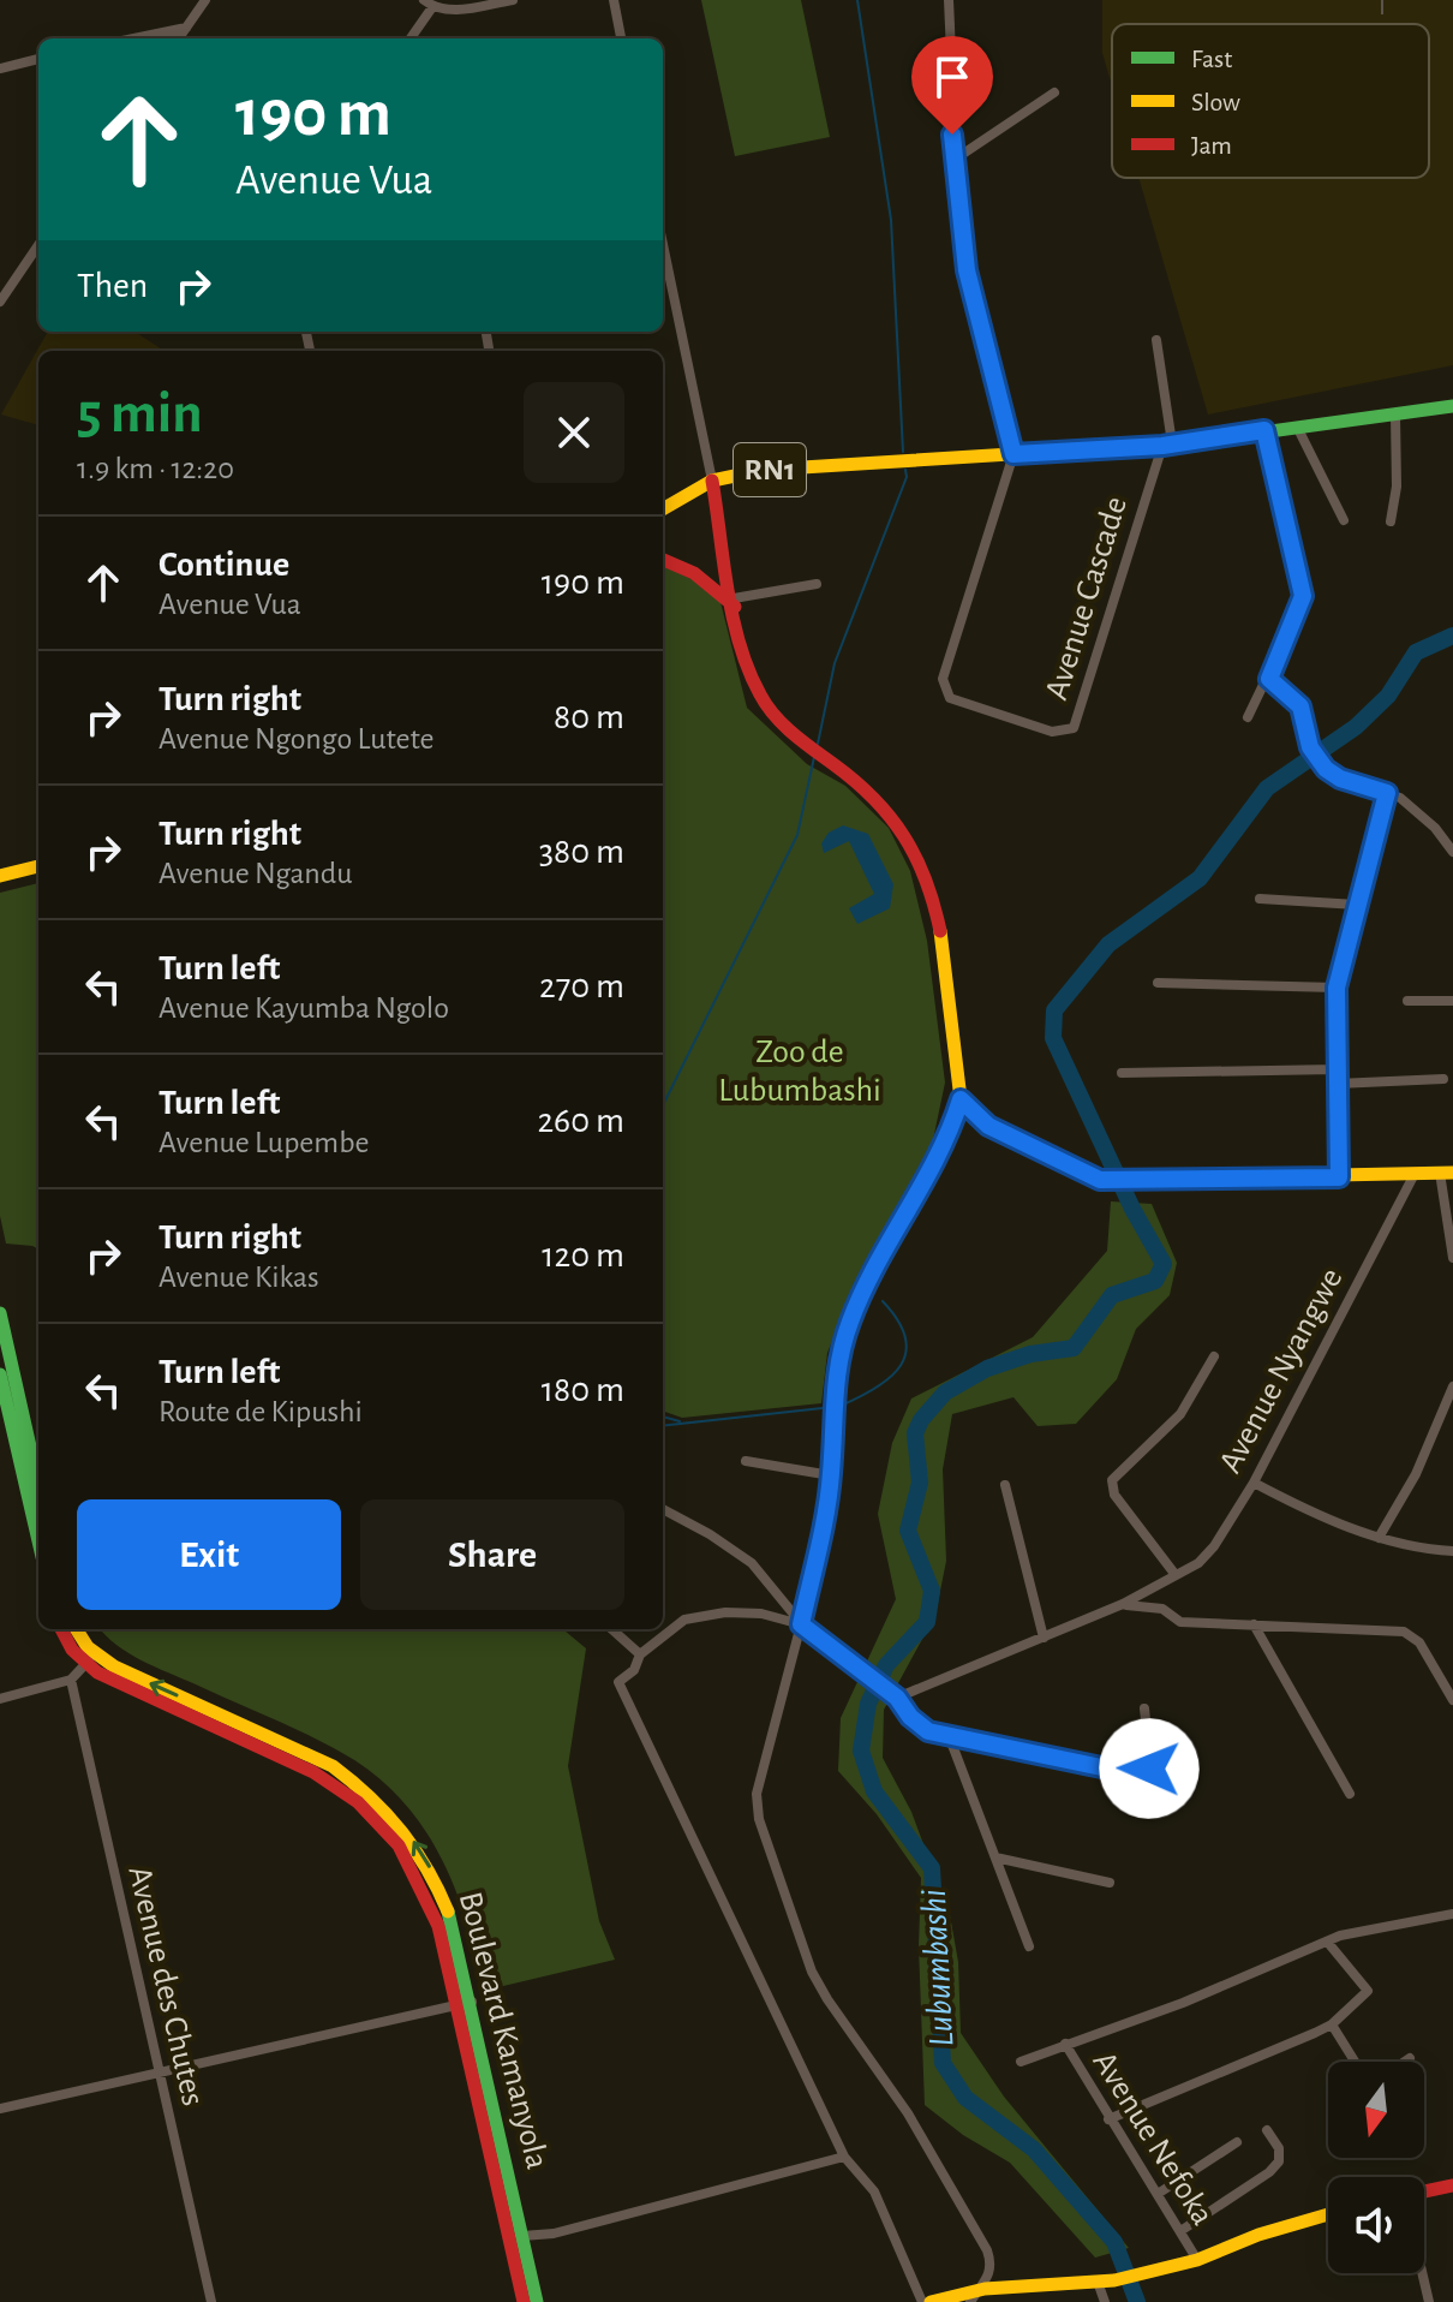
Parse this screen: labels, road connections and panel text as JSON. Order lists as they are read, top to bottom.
{
  "streets": {
    "main road": ["RN1", "Boulevard Kamanyola"],
    "street": [
      "Avenue Cascade",
      "Avenue Nyangwe",
      "Avenue des Chutes",
      "Avenue Nefoka"
    ]
  },
  "crossings": [
    ["RN1", "Avenue Cascade"]
  ],
  "water": ["Lubumbashi"],
  "parks": ["Zoo de Lubumbashi"],
  "legend": ["Fast", "Slow", "Jam"],
  "north": "bottom",
  "page": {
    "turn": ["190 m", "Avenue Vua"],
    "then": "Then",
    "heading": ["5 min", "1.9 km · 12:20"],
    "list": [
      {
        "name": "Continue",
        "note": "Avenue Vua",
        "value": "190 m"
      },
      {
        "name": "Turn right",
        "note": "Avenue Ngongo Lutete",
        "value": "80 m"
      },
      {
        "name": "Turn right",
        "note": "Avenue Ngandu",
        "value": "380 m"
      },
      {
        "name": "Turn left",
        "note": "Avenue Kayumba Ngolo",
        "value": "270 m"
      },
      {
        "name": "Turn left",
        "note": "Avenue Lupembe",
        "value": "260 m"
      },
      {
        "name": "Turn right",
        "note": "Avenue Kikas",
        "value": "120 m"
      },
      {
        "name": "Turn left",
        "note": "Route de Kipushi",
        "value": "180 m"
      }
    ],
    "buttons": ["Exit", "Share"]
  }
}
